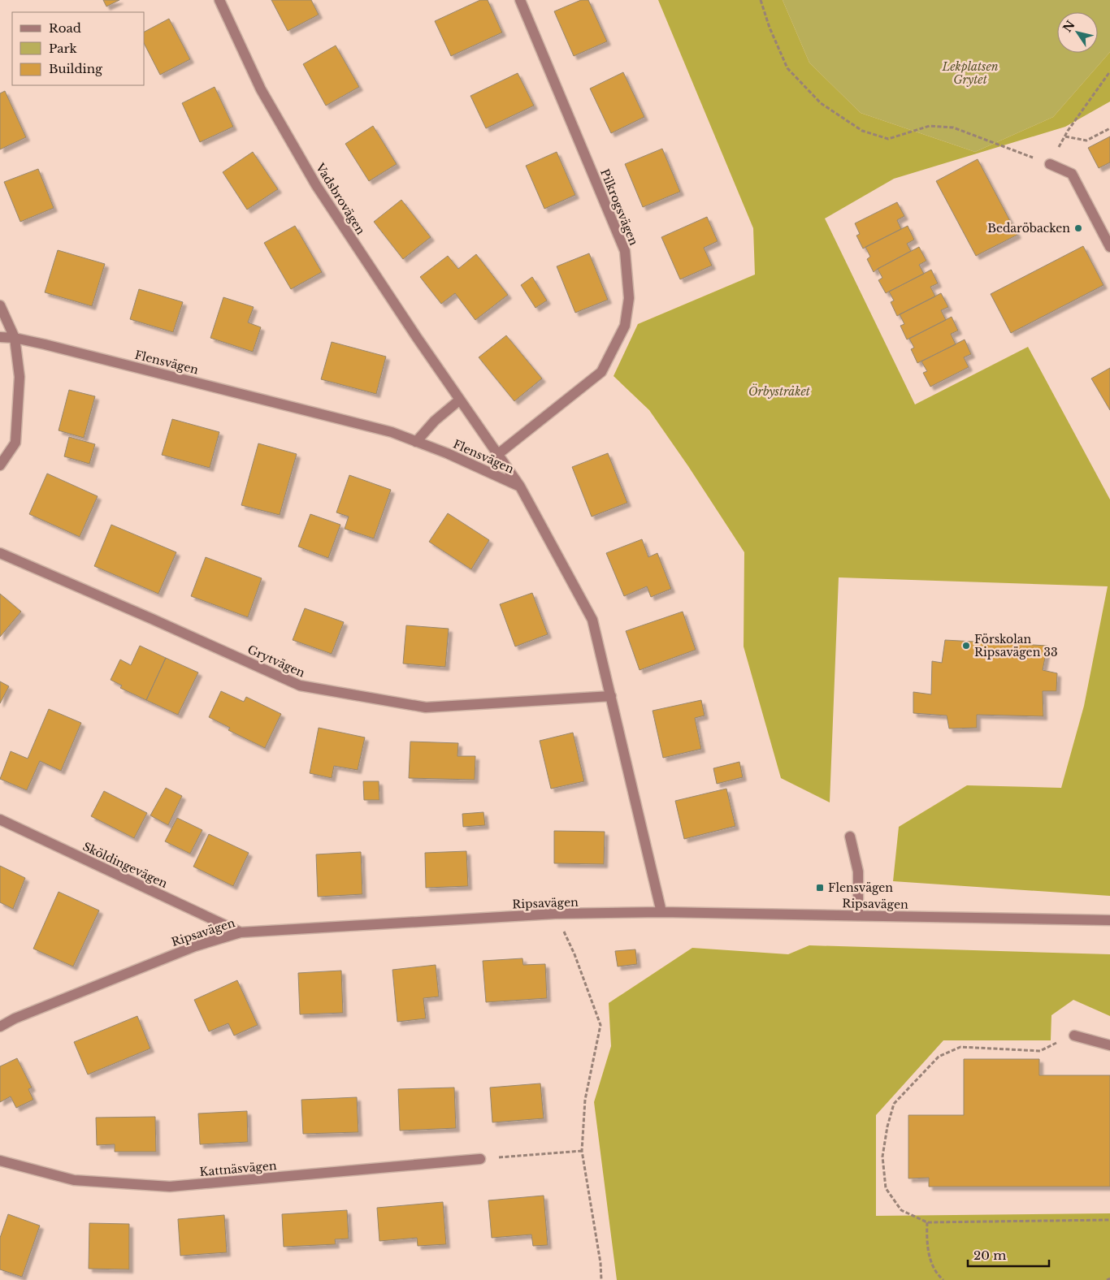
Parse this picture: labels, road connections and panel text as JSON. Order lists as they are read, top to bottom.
{
  "streets": {
    "street": [
      "Vadsbrovägen",
      "Pilkrogsvägen",
      "Flensvägen",
      "Grytvägen",
      "Sköldingevägen",
      "Ripsavägen",
      "Kattnäsvägen"
    ]
  },
  "crossings": [
    ["Vadsbrovägen", "Pilkrogsvägen"],
    ["Vadsbrovägen", "Flensvägen"],
    ["Flensvägen", "Grytvägen"],
    ["Flensvägen", "Ripsavägen"],
    ["Sköldingevägen", "Ripsavägen"]
  ],
  "parks": ["Lekplatsen Grytet", "Örbystråket"],
  "places": {
    "other": ["Bedaröbacken", "Förskolan Ripsavägen 33"],
    "transit": ["Flensvägen"]
  },
  "legend": ["Road", "Park", "Building"],
  "scale_bar": "20 m",
  "north": "top left"
}
